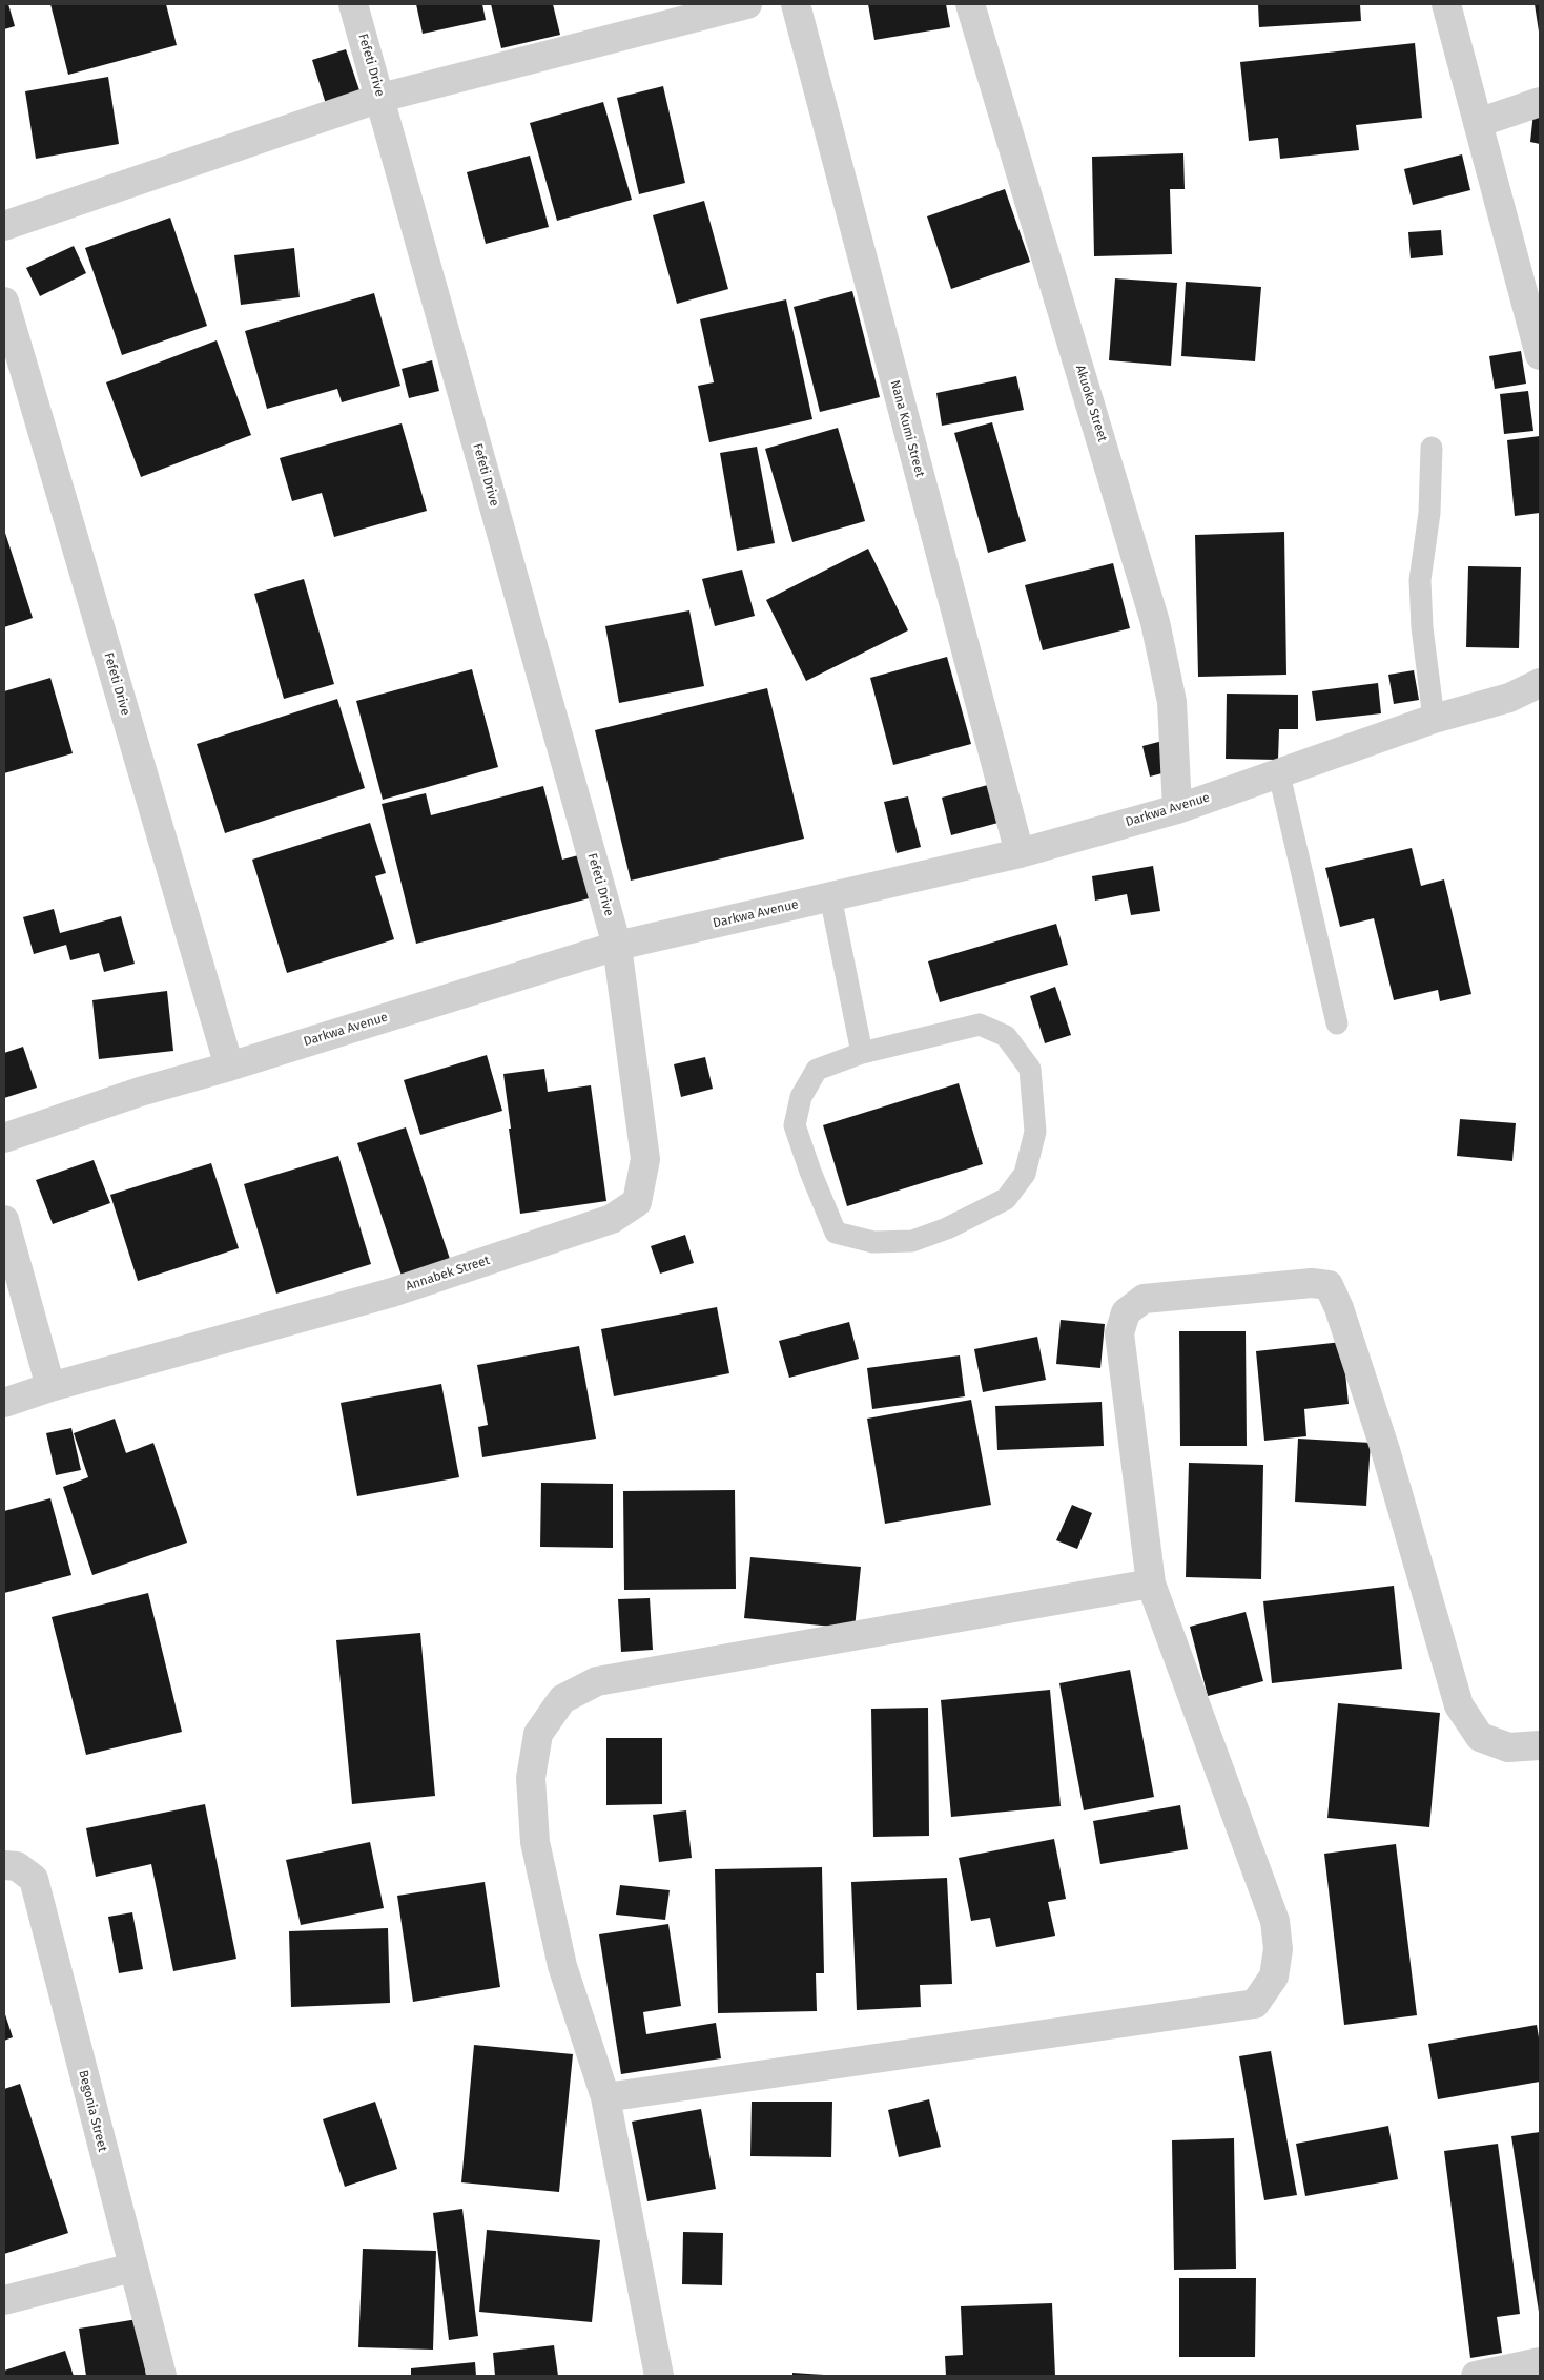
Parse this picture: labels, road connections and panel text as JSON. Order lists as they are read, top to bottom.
{
  "streets": {
    "street": [
      "Fefeti Drive",
      "Akuoko Street",
      "Nana Kumi Street",
      "Darkwa Avenue",
      "Annabek Street",
      "Begonia Street"
    ]
  },
  "crossings": [
    ["Fefeti Drive", "Darkwa Avenue"],
    ["Fefeti Drive", "Annabek Street"],
    ["Akuoko Street", "Darkwa Avenue"],
    ["Nana Kumi Street", "Darkwa Avenue"],
    ["Darkwa Avenue", "Annabek Street"]
  ]
}
